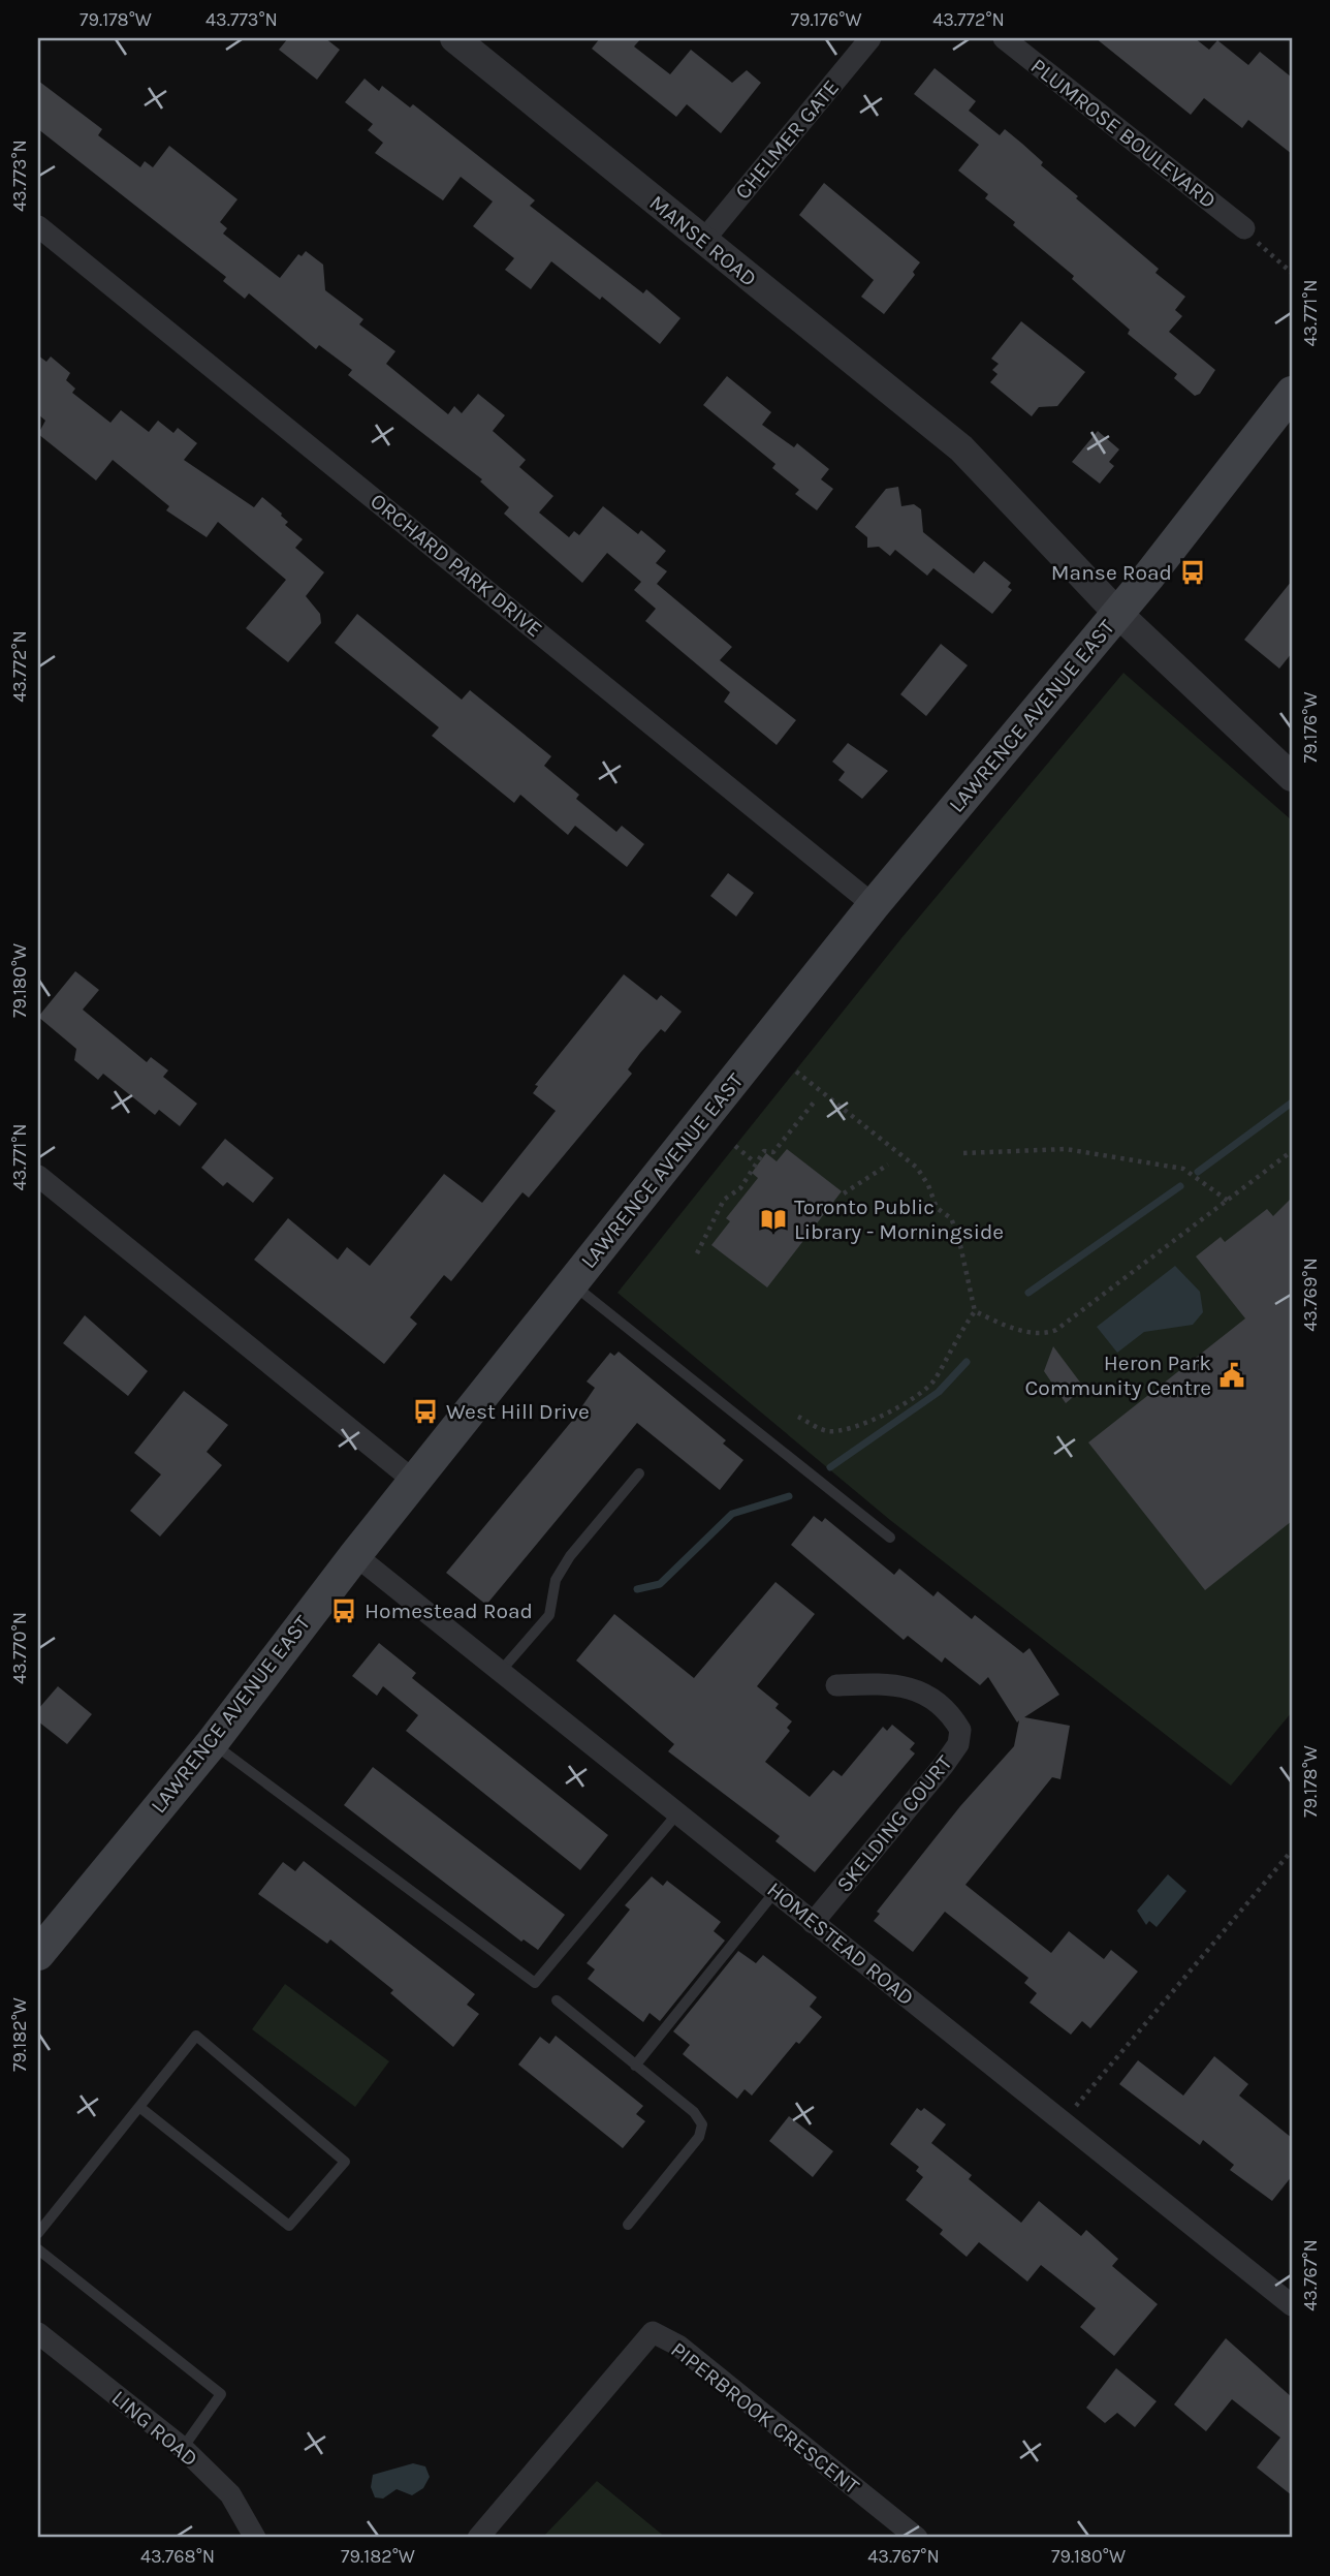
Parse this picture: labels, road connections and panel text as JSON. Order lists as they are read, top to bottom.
{
  "streets": {
    "main road": ["LAWRENCE AVENUE EAST"],
    "street": [
      "PLUMROSE BOULEVARD",
      "CHELMER GATE",
      "MANSE ROAD",
      "ORCHARD PARK DRIVE",
      "SKELDING COURT",
      "HOMESTEAD ROAD",
      "PIPERBROOK CRESCENT",
      "LING ROAD"
    ]
  },
  "crossings": [
    ["CHELMER GATE", "MANSE ROAD"],
    ["MANSE ROAD", "LAWRENCE AVENUE EAST"],
    ["ORCHARD PARK DRIVE", "LAWRENCE AVENUE EAST"],
    ["LAWRENCE AVENUE EAST", "HOMESTEAD ROAD"],
    ["SKELDING COURT", "HOMESTEAD ROAD"]
  ],
  "places": {
    "bus stop": ["Manse Road", "West Hill Drive", "Homestead Road"],
    "library": ["Toronto Public Library - Morningside"],
    "public building": ["Heron Park Community Centre"]
  },
  "coordinates": [
    "79.178°W",
    "43.773°N",
    "79.176°W",
    "43.772°N",
    "43.771°N",
    "79.180°W",
    "43.769°N",
    "43.770°N",
    "79.182°W",
    "43.767°N",
    "43.768°N"
  ]
}
